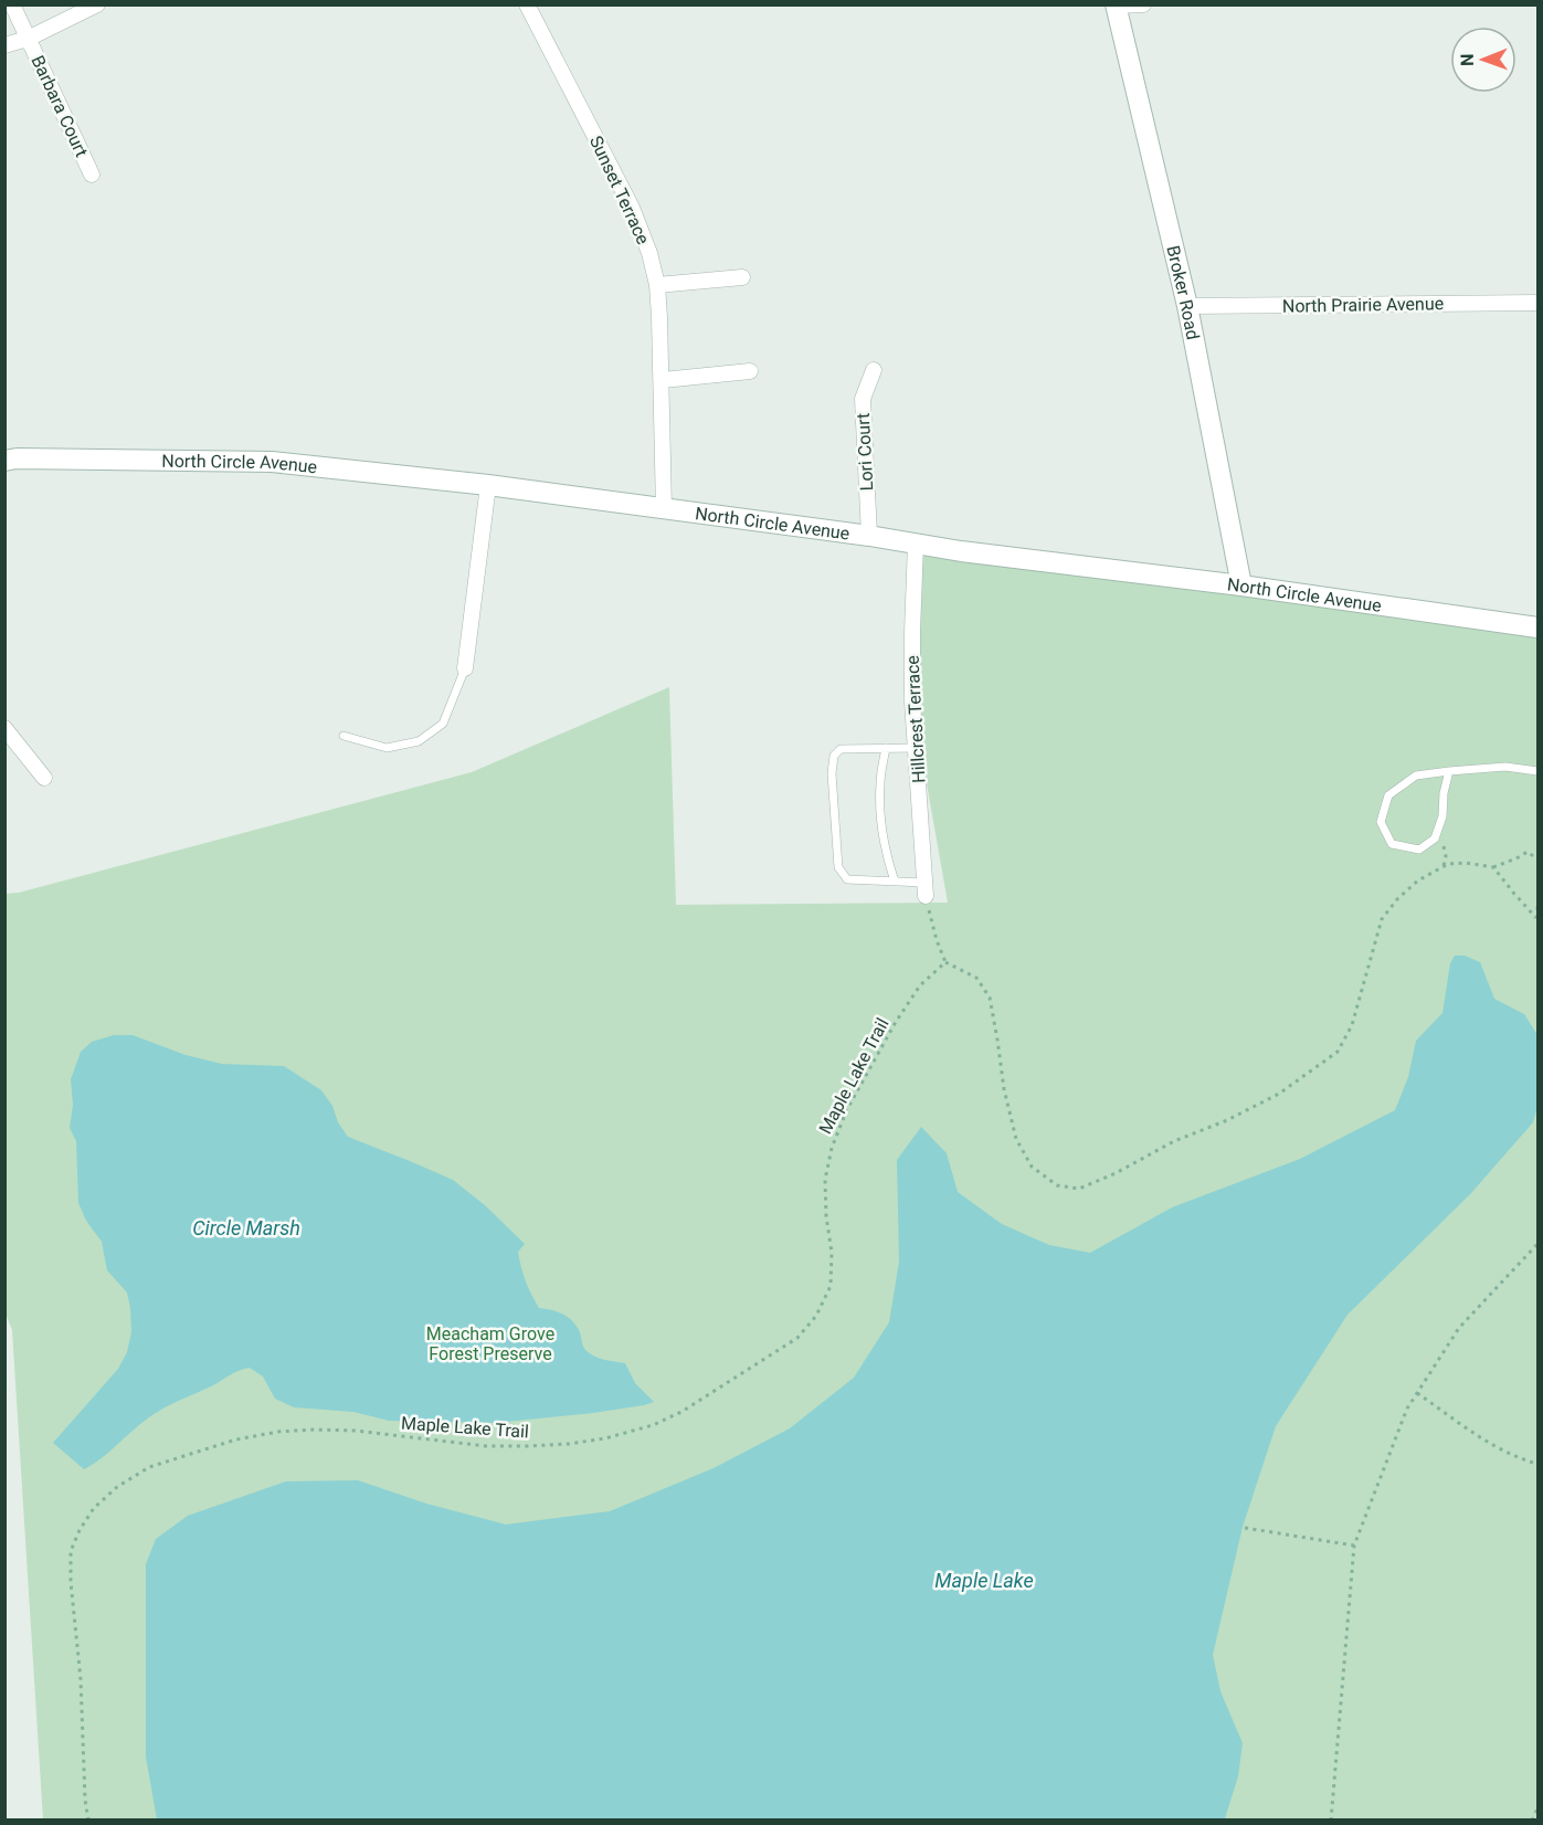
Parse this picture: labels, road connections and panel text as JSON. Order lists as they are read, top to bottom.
{
  "streets": {
    "street": [
      "Barbara Court",
      "Sunset Terrace",
      "Broker Road",
      "North Prairie Avenue",
      "Lori Court",
      "North Circle Avenue",
      "Hillcrest Terrace"
    ],
    "path": ["Maple Lake Trail"]
  },
  "crossings": [
    ["Sunset Terrace", "North Circle Avenue"],
    ["Broker Road", "North Prairie Avenue"],
    ["Broker Road", "North Circle Avenue"],
    ["Lori Court", "North Circle Avenue"],
    ["North Circle Avenue", "Hillcrest Terrace"]
  ],
  "water": ["Circle Marsh", "Maple Lake"],
  "parks": ["Meacham Grove Forest Preserve"],
  "north": "left"
}
